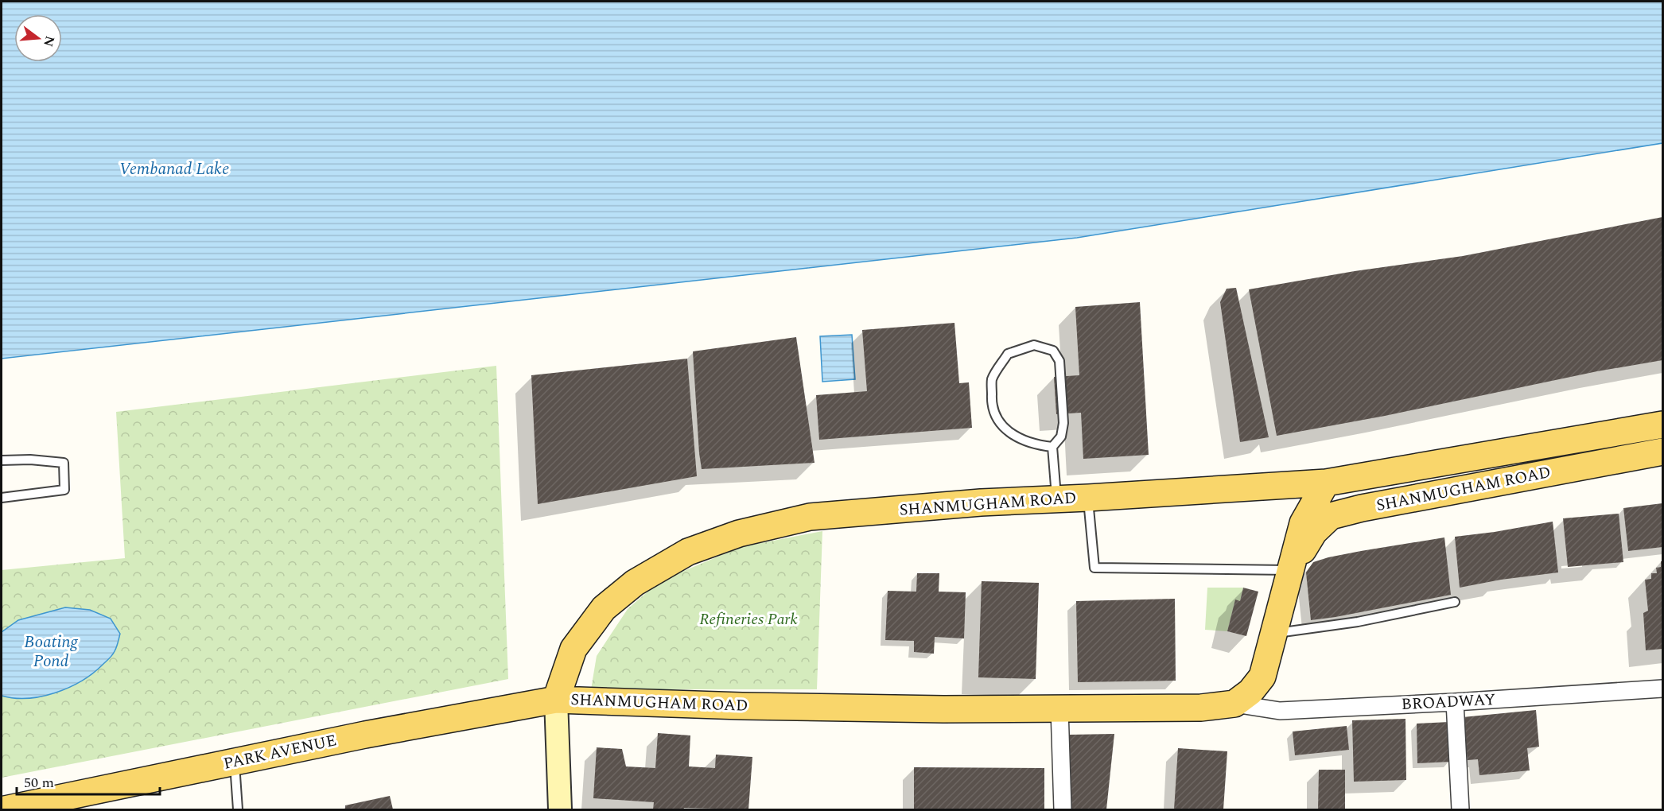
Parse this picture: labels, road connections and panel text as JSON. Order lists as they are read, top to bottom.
{
  "streets": {
    "main road": ["SHANMUGHAM ROAD", "PARK AVENUE"],
    "street": ["BROADWAY"]
  },
  "crossings": [
    ["SHANMUGHAM ROAD", "BROADWAY"],
    ["SHANMUGHAM ROAD", "PARK AVENUE"]
  ],
  "water": ["Vembanad Lake", "Boating Pond"],
  "parks": ["Refineries Park"],
  "scale_bar": "50 m",
  "north": "right"
}
